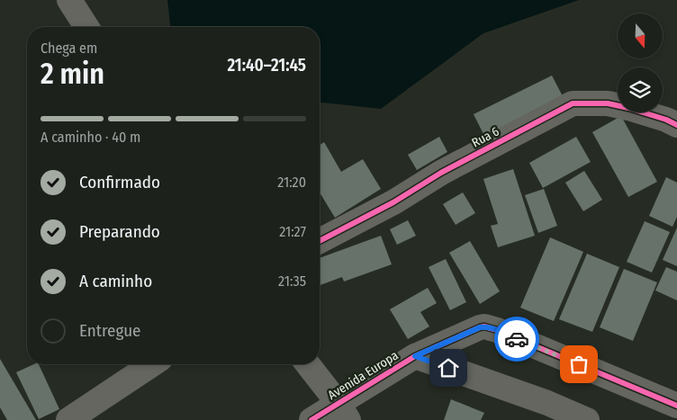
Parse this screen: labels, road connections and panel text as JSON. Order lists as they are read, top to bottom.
{
  "streets": {
    "street": ["Rua 6", "Avenida Europa"]
  },
  "north": "bottom",
  "page": {
    "heading": ["2 min", "Chega em", "21:40–21:45"],
    "bar": "A caminho · 40 m",
    "list": [
      ["Confirmado", "21:20"],
      ["Preparando", "21:27"],
      ["A caminho", "21:35"],
      "Entregue"
    ]
  }
}
